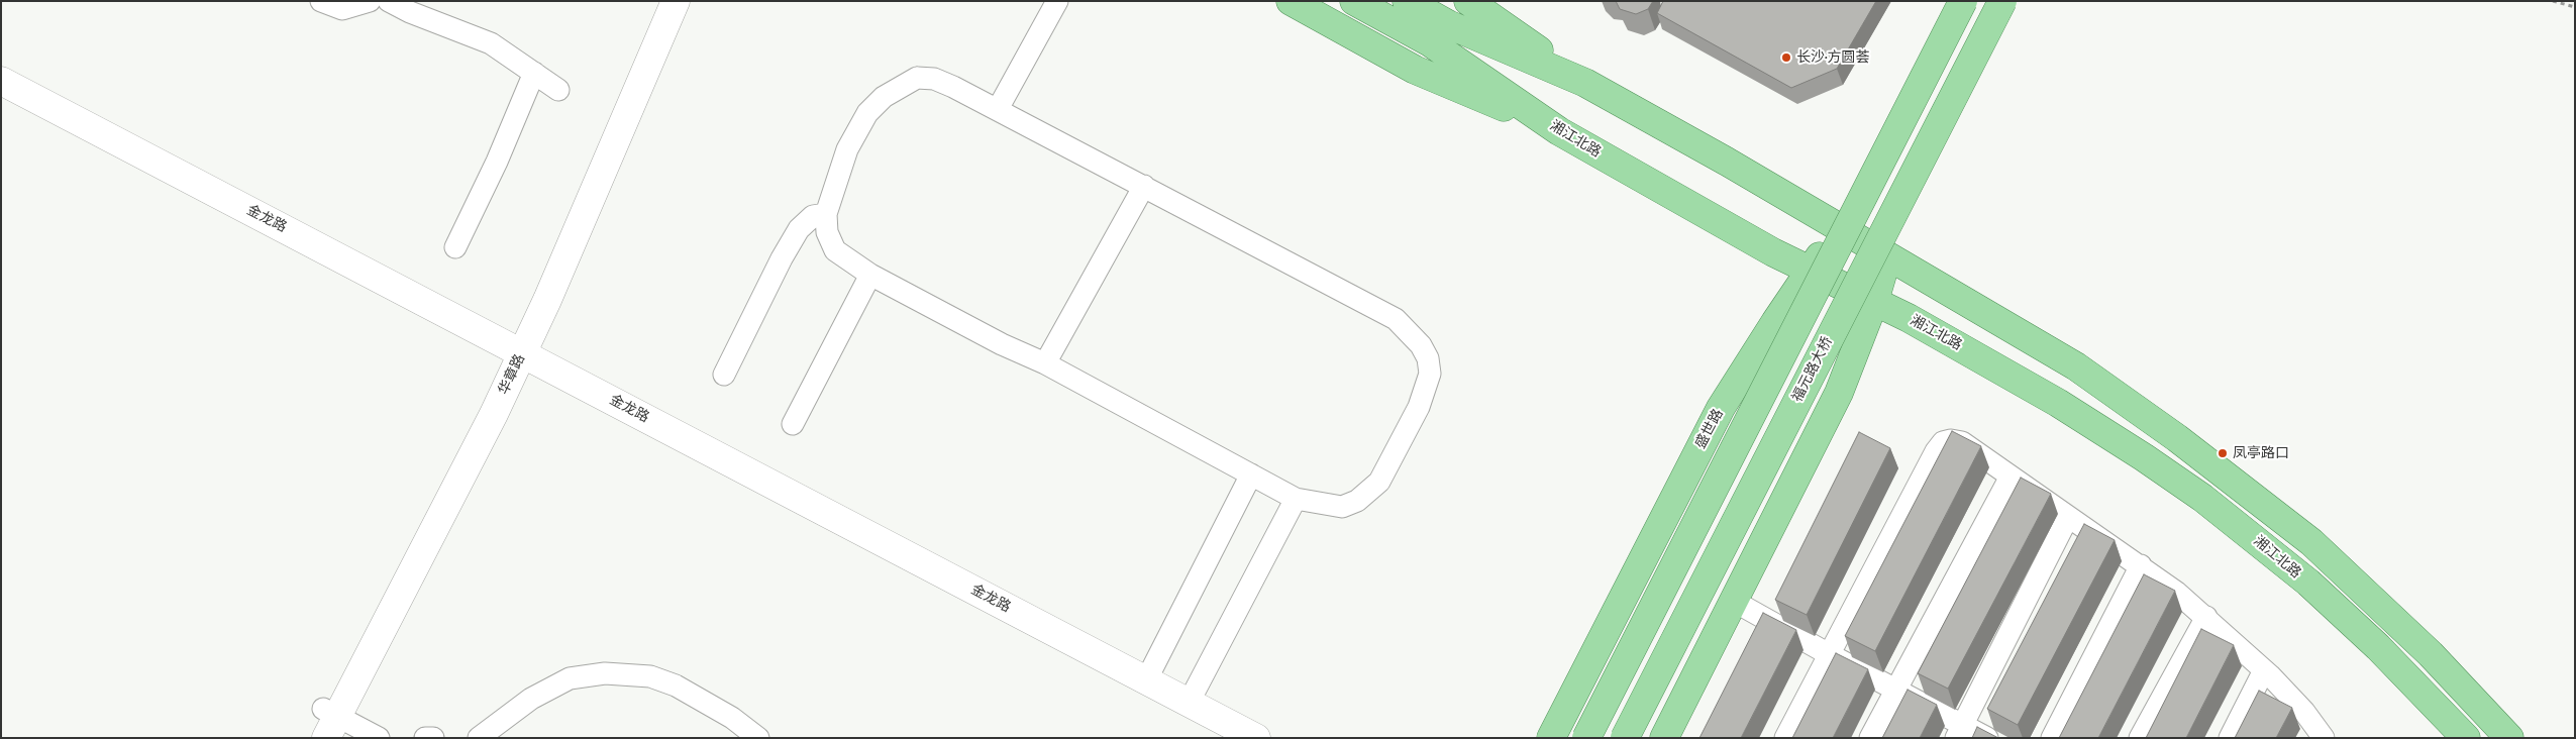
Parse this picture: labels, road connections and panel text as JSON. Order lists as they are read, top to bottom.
{
  "streets": {
    "main road": ["湘江北路", "福元路大桥", "盛世路"],
    "street": ["金龙路", "华章路"]
  },
  "crossings": [
    ["湘江北路", "盛世路"],
    ["金龙路", "华章路"]
  ],
  "places": ["长沙·方圆荟", "凤亭路口"]
}
